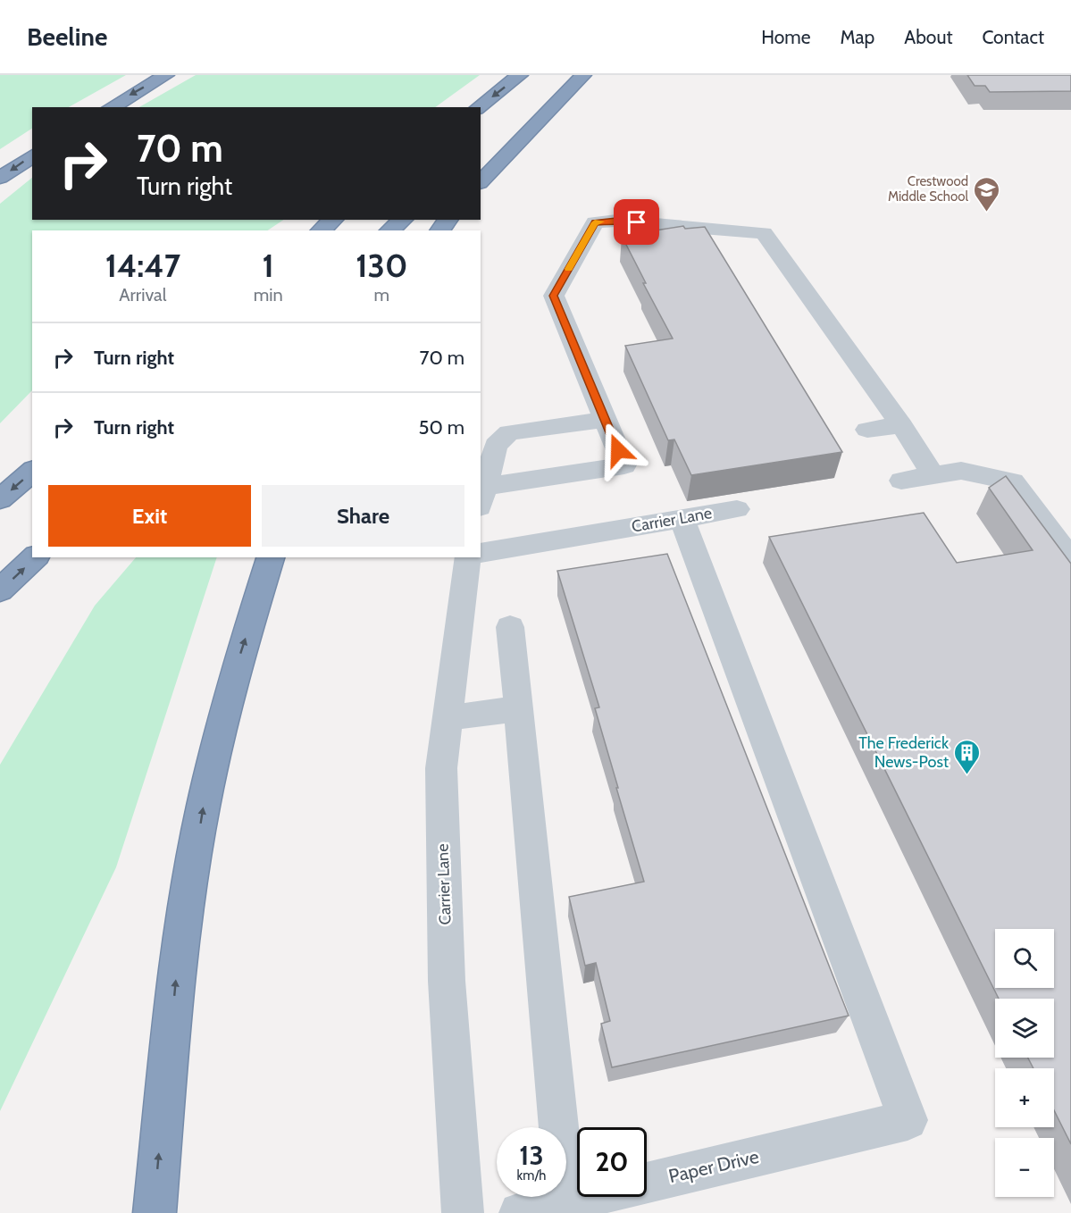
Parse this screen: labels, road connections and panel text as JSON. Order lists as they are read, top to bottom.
{
  "streets": {
    "lane": ["Carrier Lane", "Paper Drive"]
  },
  "crossings": [
    ["Carrier Lane", "Paper Drive"]
  ],
  "places": {
    "school or university": ["Crestwood Middle School"],
    "building": ["The Frederick News-Post"]
  },
  "page": {
    "header": "Beeline",
    "nav": [
      "Home",
      "Map",
      "About",
      "Contact"
    ],
    "turn": ["70 m", "Turn right"],
    "eta": [
      "14:47",
      "Arrival",
      "1",
      "min",
      "130",
      "m"
    ],
    "list": [
      {
        "name": "Turn right",
        "value": "70 m"
      },
      {
        "name": "Turn right",
        "value": "50 m"
      }
    ],
    "buttons": ["Exit", "Share"],
    "map_buttons": ["+", "−"],
    "speed": "13 km/h",
    "limit": "20"
  }
}
